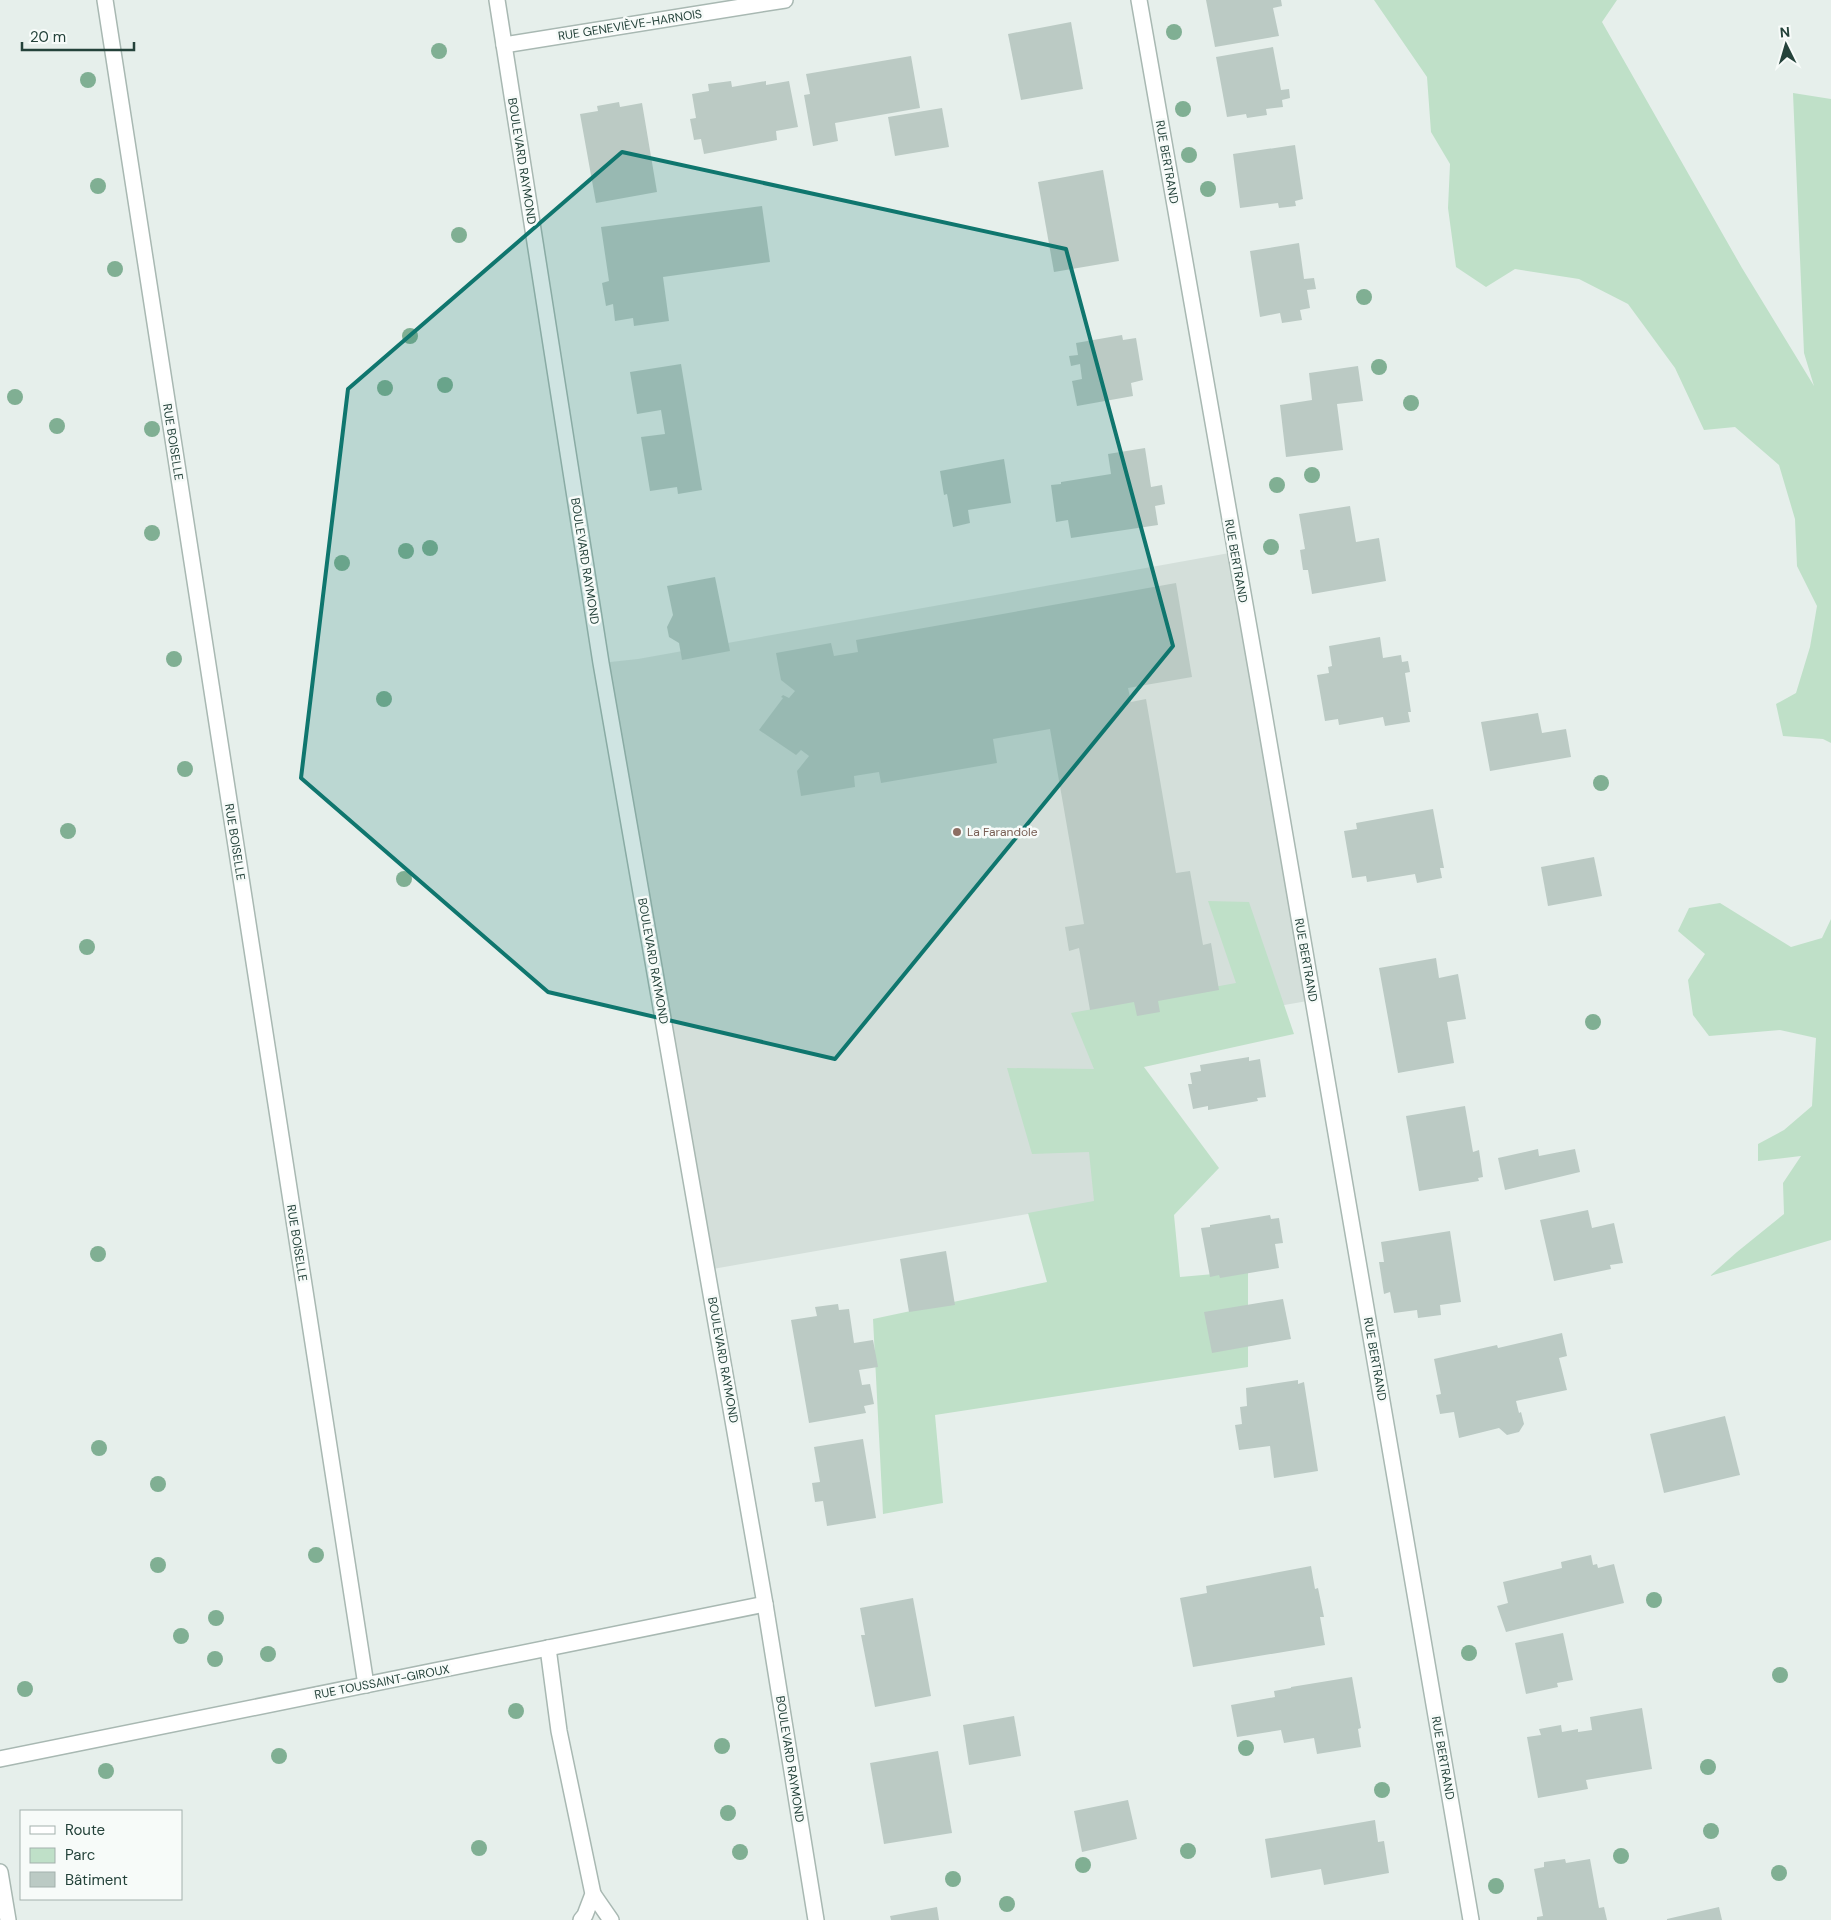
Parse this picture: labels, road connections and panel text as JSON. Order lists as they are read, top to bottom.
{
  "streets": {
    "street": [
      "RUE GENEVIÈVE-HARNOIS",
      "BOULEVARD RAYMOND",
      "RUE BERTRAND",
      "RUE BOISELLE",
      "RUE TOUSSAINT-GIROUX"
    ]
  },
  "crossings": [
    ["RUE GENEVIÈVE-HARNOIS", "BOULEVARD RAYMOND"],
    ["BOULEVARD RAYMOND", "RUE TOUSSAINT-GIROUX"],
    ["RUE BOISELLE", "RUE TOUSSAINT-GIROUX"]
  ],
  "places": ["La Farandole"],
  "legend": ["Route", "Parc", "Bâtiment"],
  "scale_bar": "20 m",
  "north": "top"
}
